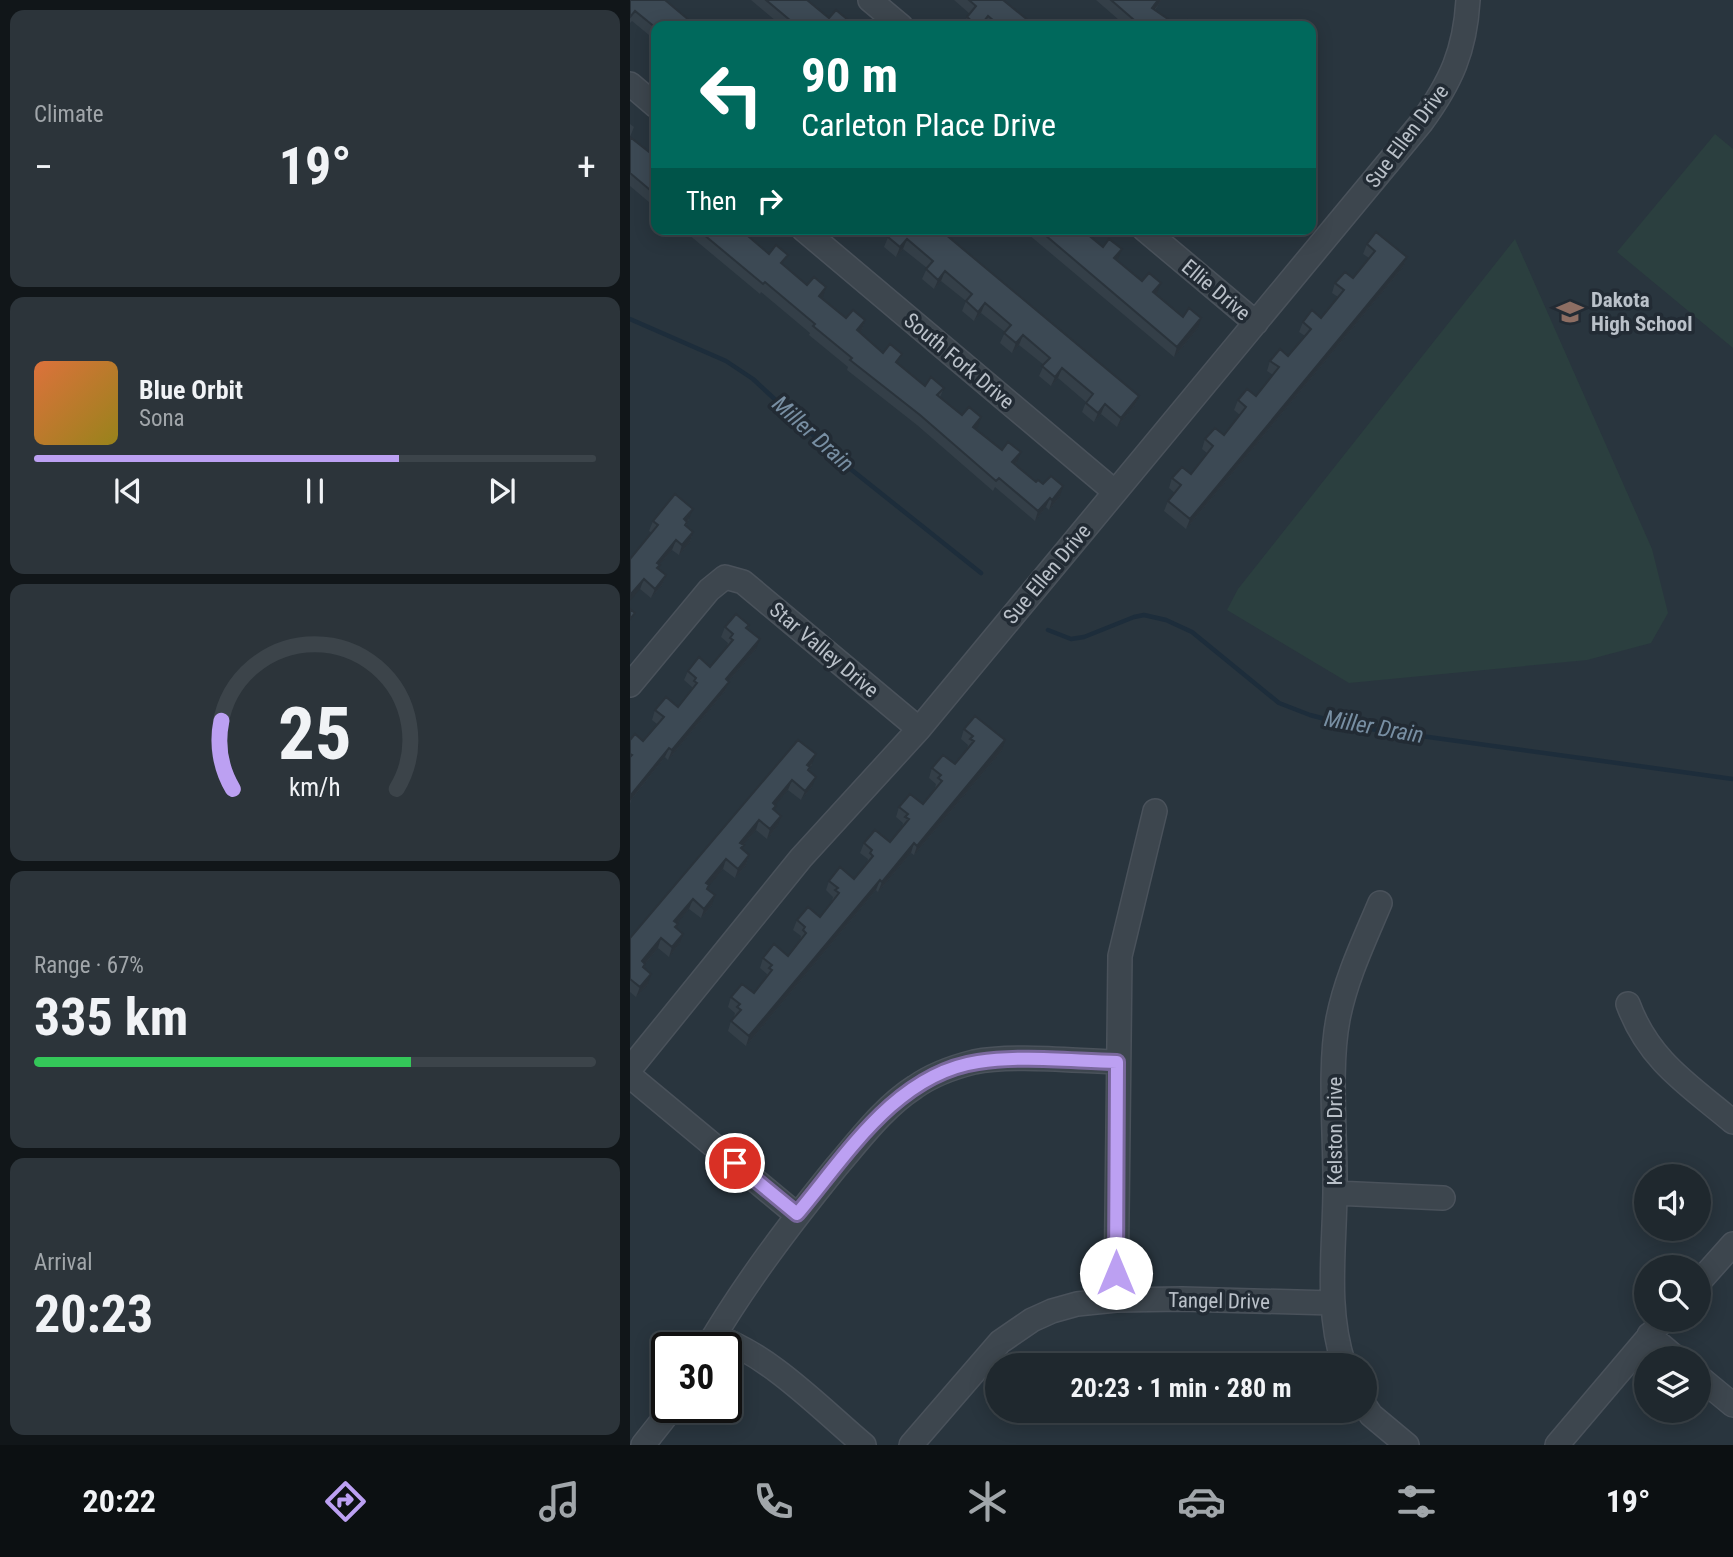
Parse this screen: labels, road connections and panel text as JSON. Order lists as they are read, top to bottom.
{
  "streets": {
    "street": [
      "Sue Ellen Drive",
      "Ellie Drive",
      "South Fork Drive",
      "Star Valley Drive",
      "Kelston Drive",
      "Tangel Drive"
    ]
  },
  "crossings": [
    ["Sue Ellen Drive", "Ellie Drive"],
    ["Sue Ellen Drive", "South Fork Drive"],
    ["Sue Ellen Drive", "Star Valley Drive"],
    ["Kelston Drive", "Tangel Drive"]
  ],
  "water": ["Miller Drain"],
  "places": {
    "school or university": ["Dakota High School"]
  },
  "page": {
    "tile": [
      "Climate",
      ["Range · 67%", "335 km"],
      ["Arrival", "20:23"]
    ],
    "turn": ["90 m", "Carleton Place Drive"],
    "heat": ["−", "19°", "+"],
    "then": "Then",
    "song": ["Blue Orbit", "Sona"],
    "limit": "30",
    "trip": "20:23 · 1 min · 280 m",
    "tabs": ["20:22", "19°"],
    "gauge": ["25", "km/h"]
  }
}
